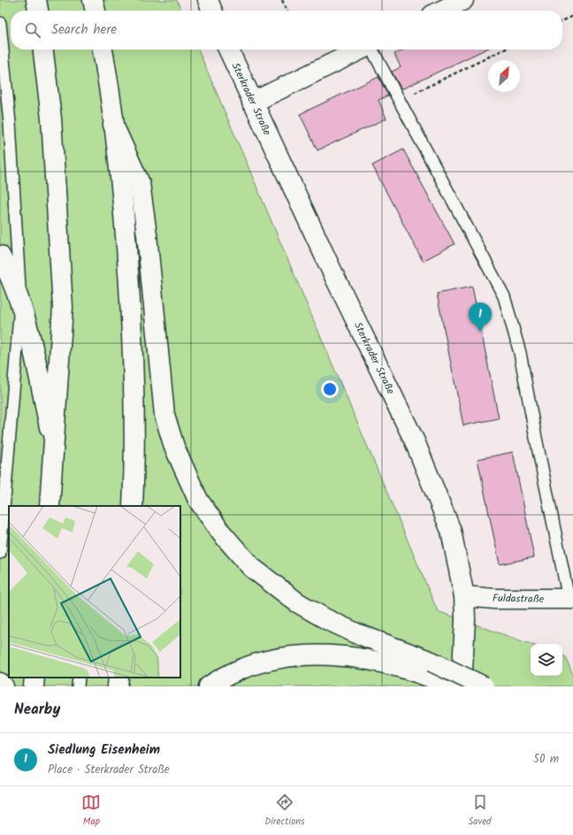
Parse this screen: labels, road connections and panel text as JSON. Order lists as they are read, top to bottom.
{
  "streets": {
    "main road": ["Sterkrader Straße", "Fuldastraße"]
  },
  "crossings": [
    ["Sterkrader Straße", "Fuldastraße"]
  ],
  "north": "top right",
  "page": {
    "search": "Search here",
    "pins": "1",
    "heading": "Nearby",
    "list": [
      {
        "mark": "1",
        "name": "Siedlung Eisenheim",
        "note": "Place · Sterkrader Straße",
        "value": "50 m"
      }
    ],
    "nav": ["Map", "Directions", "Saved"]
  }
}
